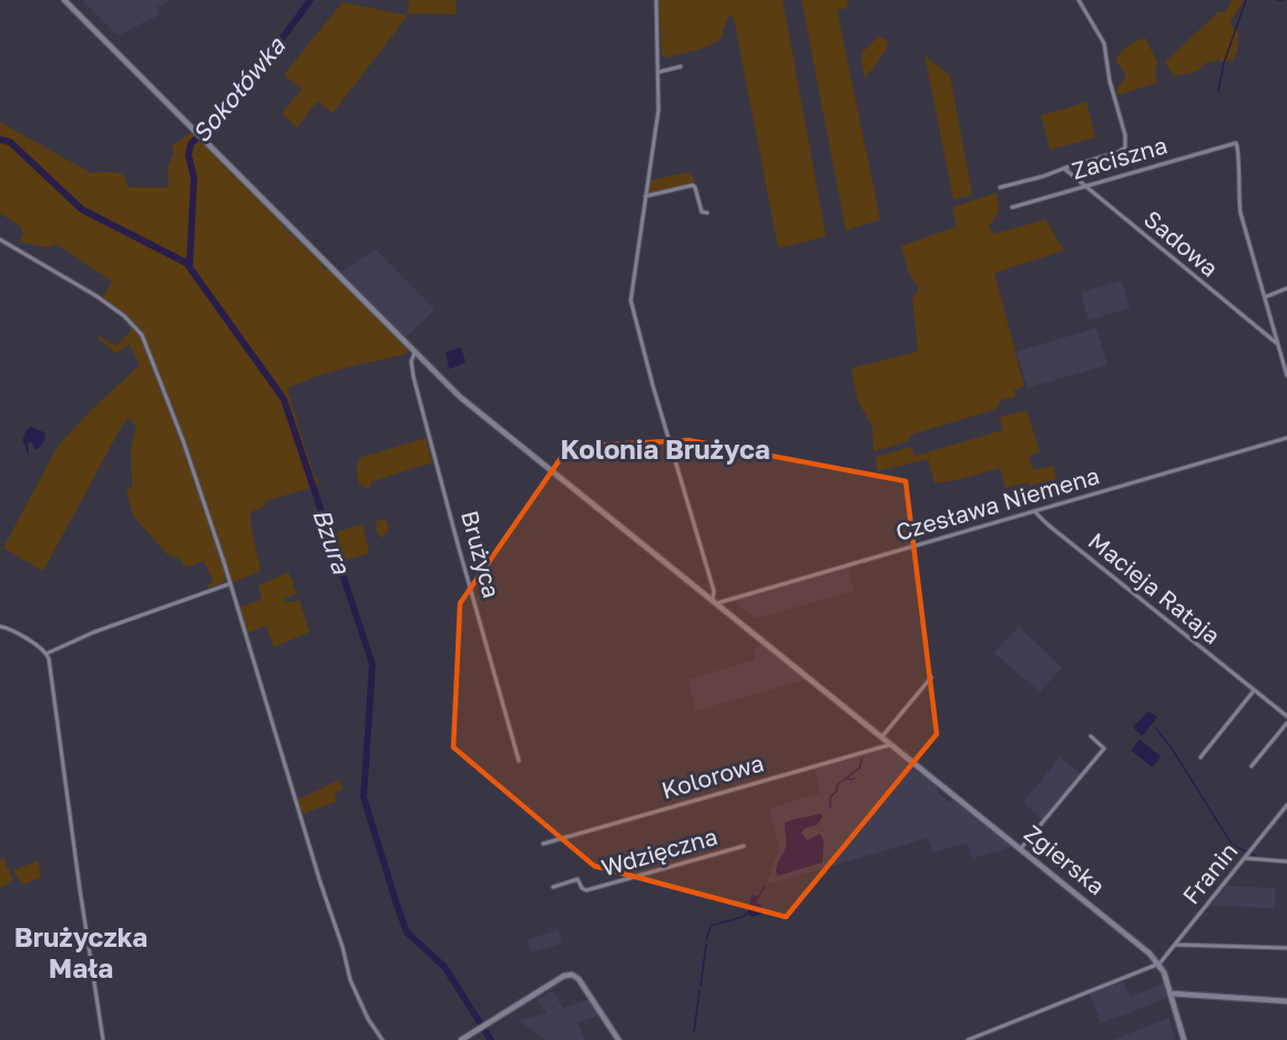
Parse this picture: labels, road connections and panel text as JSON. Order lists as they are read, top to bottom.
{
  "streets": {
    "main road": ["Zgierska"],
    "street": [
      "Zaciszna",
      "Sadowa",
      "Czesława Niemena",
      "Brużyca",
      "Macieja Rataja",
      "Kolorowa",
      "Wdzięczna",
      "Franin"
    ]
  },
  "crossings": [
    ["Zaciszna", "Sadowa"],
    ["Czesława Niemena", "Macieja Rataja"],
    ["Czesława Niemena", "Zgierska"],
    ["Brużyca", "Zgierska"],
    ["Kolorowa", "Zgierska"],
    ["Zgierska", "Franin"]
  ],
  "districts": ["Kolonia Brużyca", "Brużyczka Mała"],
  "water": ["Sokołówka", "Bzura"]
}
